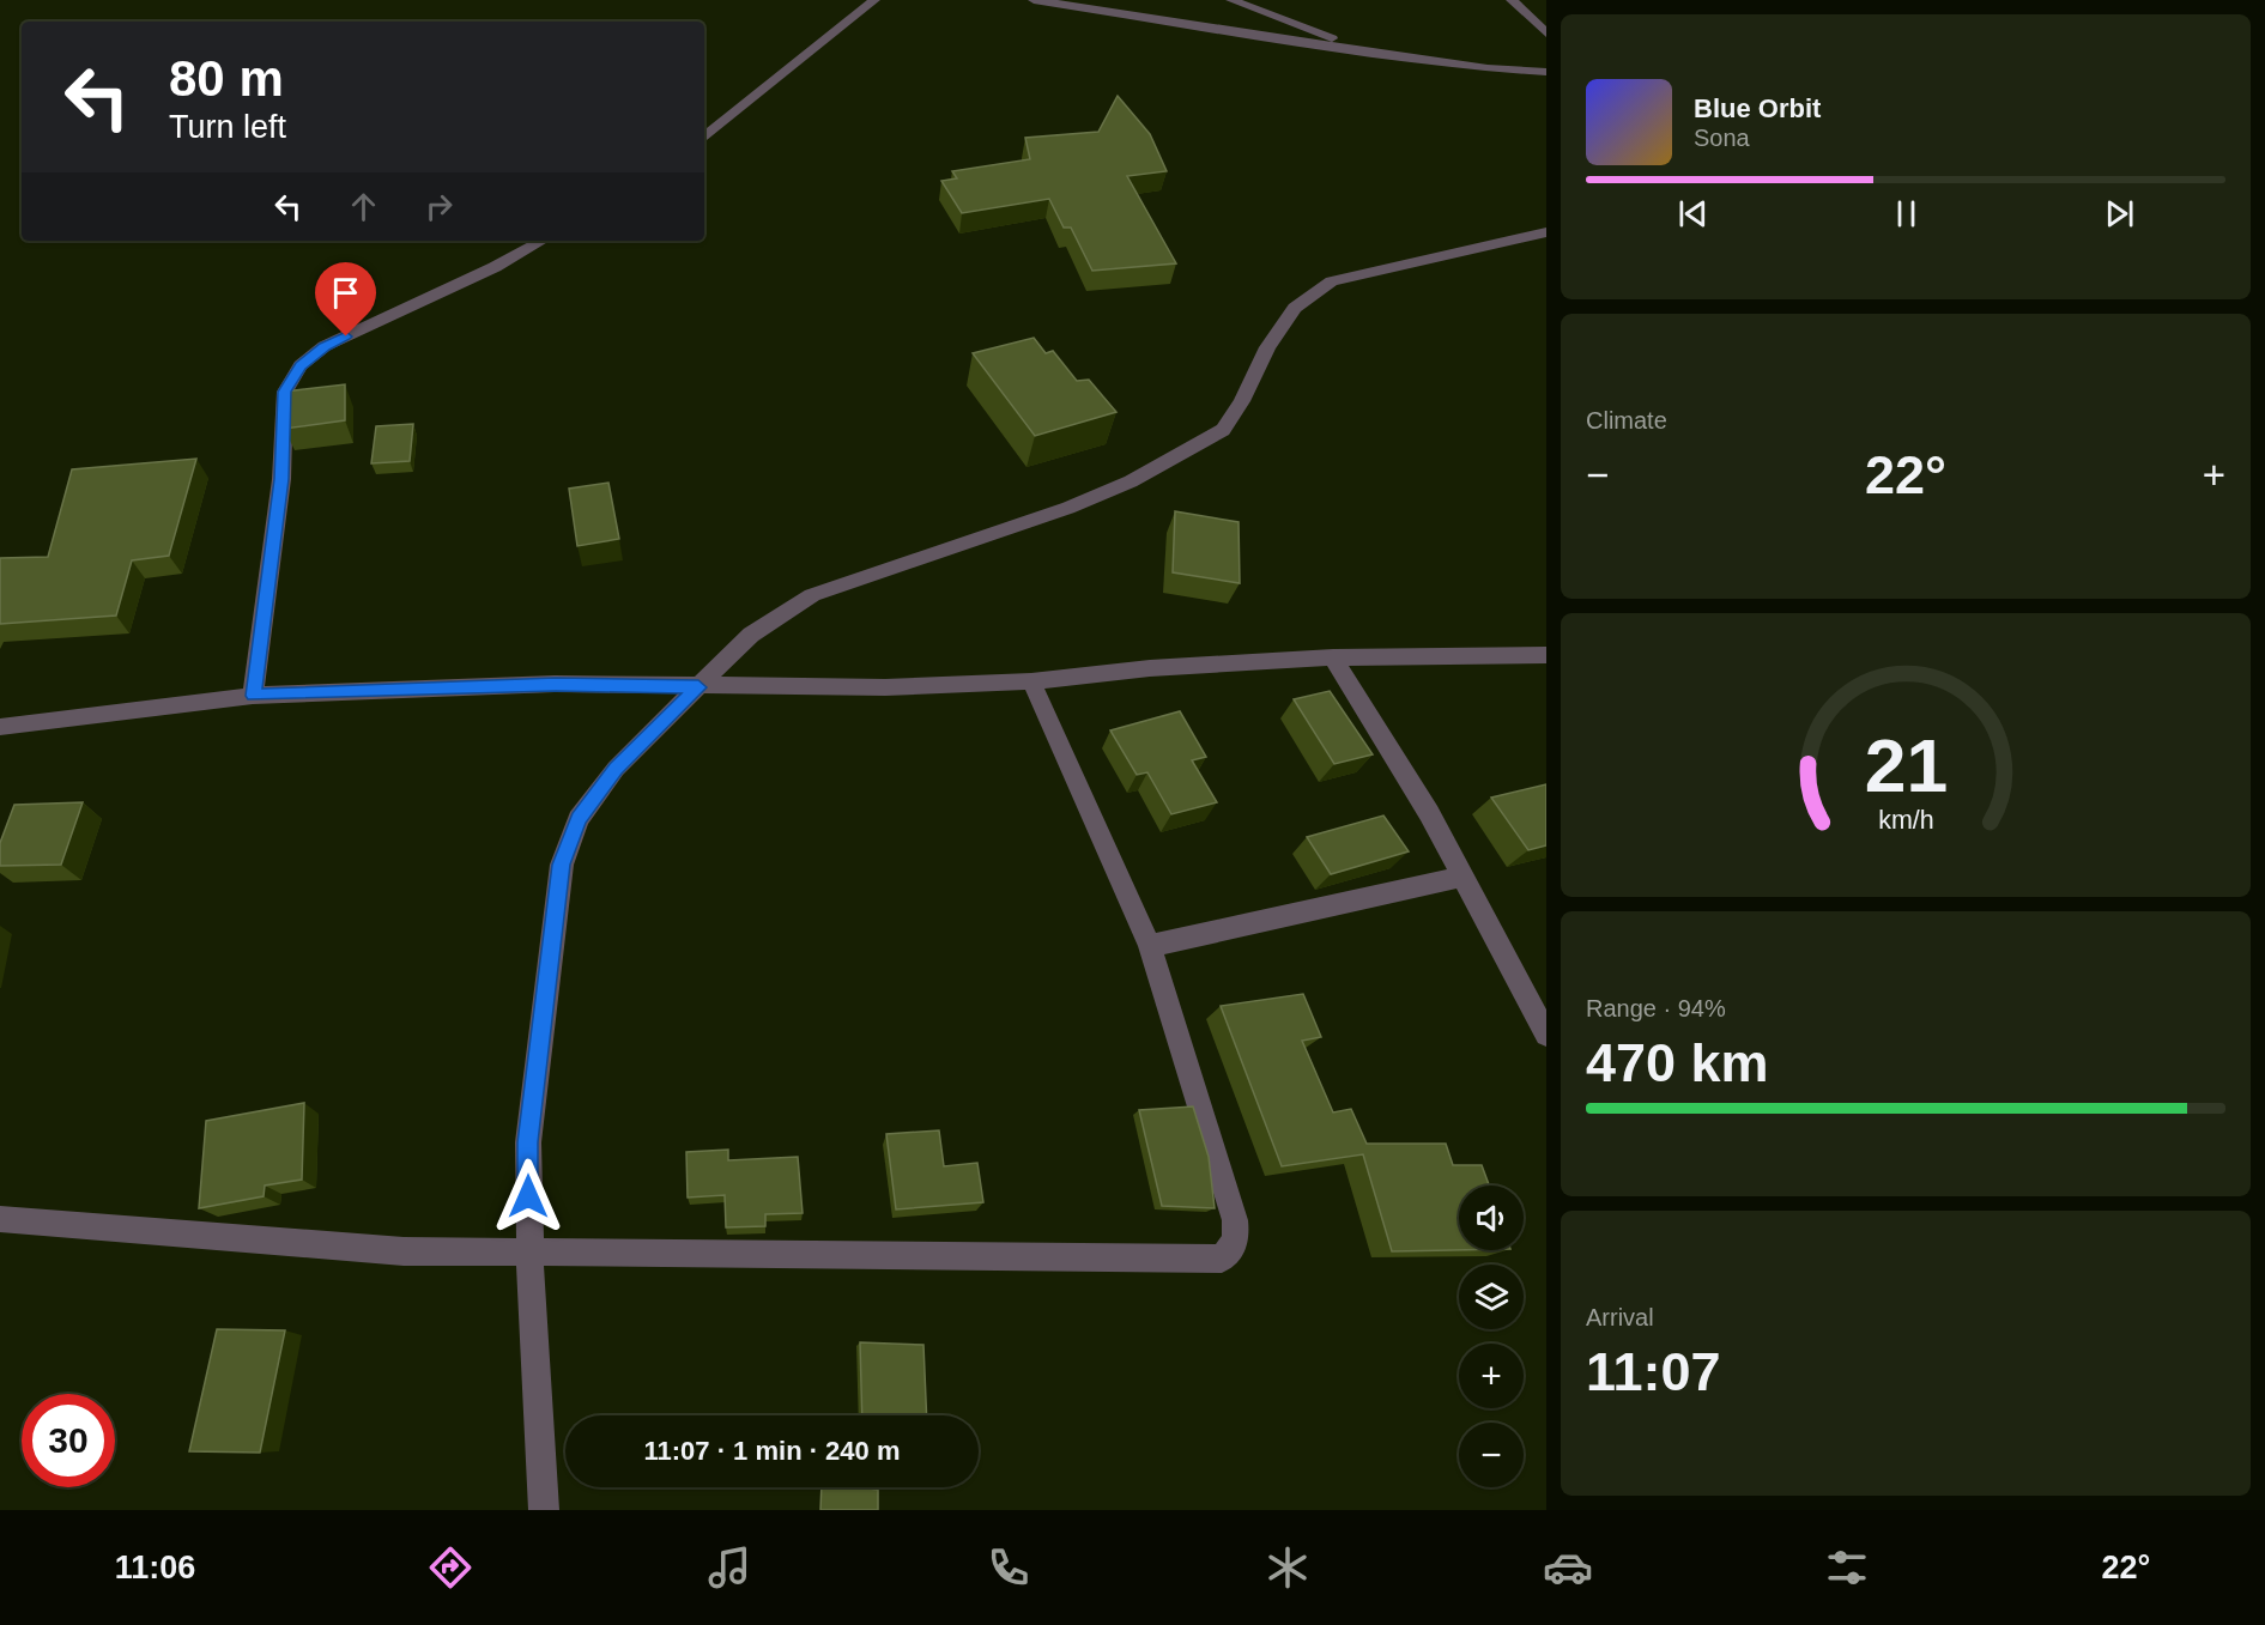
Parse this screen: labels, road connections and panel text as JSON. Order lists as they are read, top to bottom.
{
  "page": {
    "turn": ["80 m", "Turn left"],
    "song": ["Blue Orbit", "Sona"],
    "tile": [
      "Climate",
      ["Range · 94%", "470 km"],
      ["Arrival", "11:07"]
    ],
    "heat": ["−", "22°", "+"],
    "map_buttons": ["+", "−"],
    "limit": "30",
    "trip": "11:07 · 1 min · 240 m",
    "tabs": ["11:06", "22°"],
    "gauge": ["21", "km/h"]
  }
}
